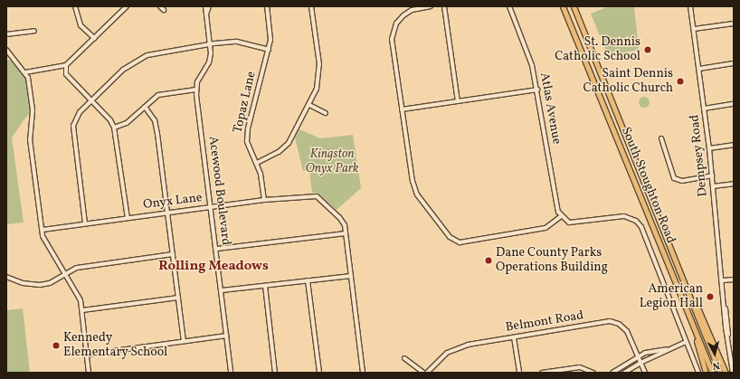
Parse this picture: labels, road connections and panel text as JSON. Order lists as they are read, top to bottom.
{
  "streets": {
    "main road": ["South Stoughton Road"],
    "street": [
      "Topaz Lane",
      "Atlas Avenue",
      "Dempsey Road",
      "Acewood Boulevard",
      "Onyx Lane",
      "Belmont Road"
    ]
  },
  "crossings": [
    ["Topaz Lane", "Onyx Lane"],
    ["Acewood Boulevard", "Onyx Lane"]
  ],
  "districts": ["Rolling Meadows"],
  "parks": ["Kingston Onyx Park"],
  "places": [
    "St. Dennis Catholic School",
    "Saint Dennis Catholic Church",
    "Dane County Parks Operations Building",
    "American Legion Hall",
    "Kennedy Elementary School"
  ],
  "north": "bottom"
}
